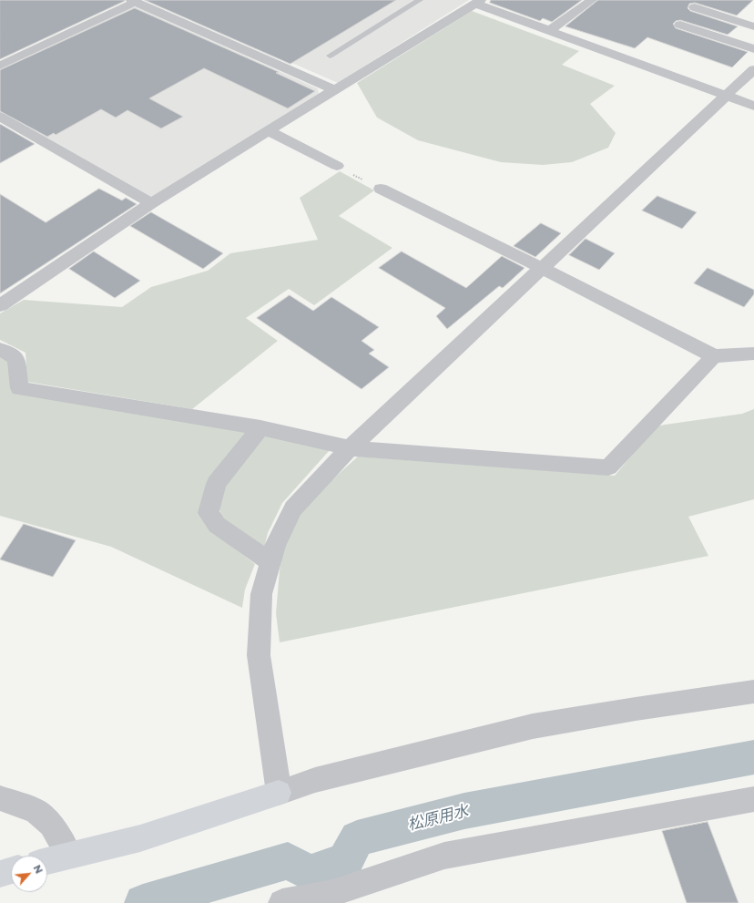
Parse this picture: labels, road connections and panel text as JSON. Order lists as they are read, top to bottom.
{
  "water": ["松原用水"],
  "north": "top right"
}
